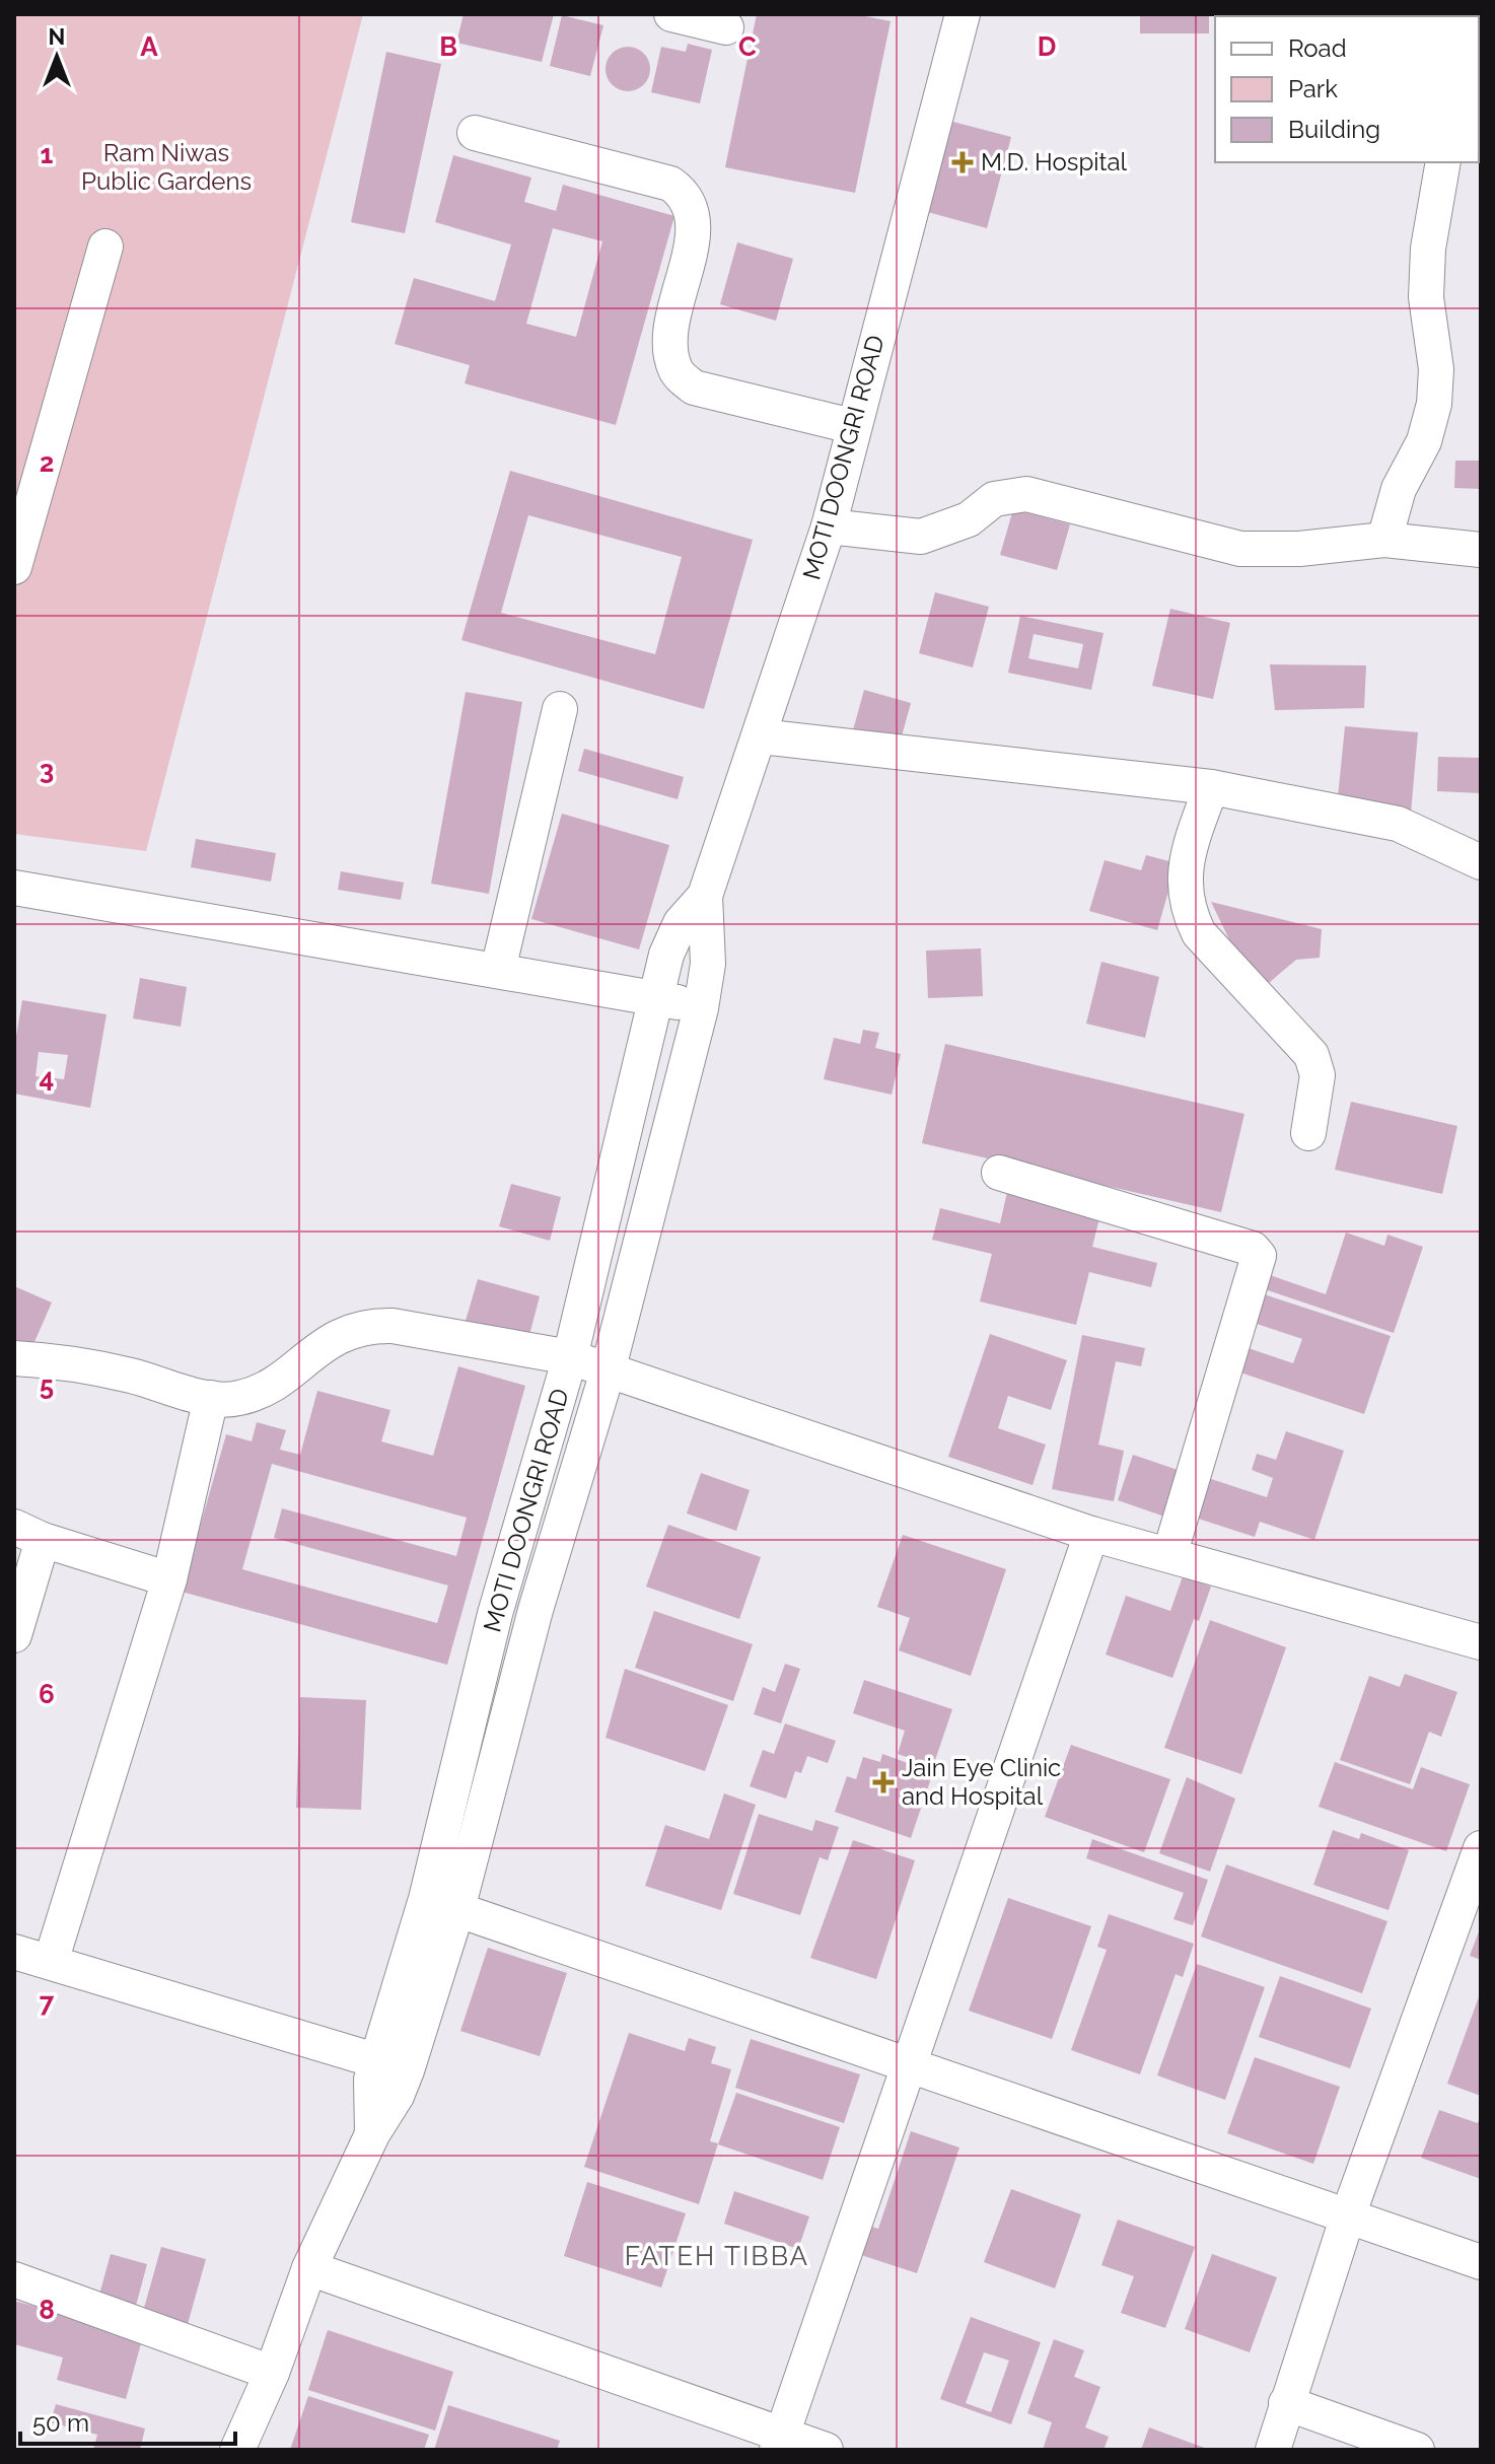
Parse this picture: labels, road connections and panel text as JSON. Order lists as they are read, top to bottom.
{
  "streets": {
    "street": ["MOTI DOONGRI ROAD"]
  },
  "districts": ["FATEH TIBBA"],
  "parks": ["Ram Niwas Public Gardens"],
  "places": {
    "health": ["M.D. Hospital", "Jain Eye Clinic and Hospital"]
  },
  "legend": ["Road", "Park", "Building"],
  "scale_bar": "50 m",
  "north": "top",
  "grid": {
    "columns": [
      "A",
      "B",
      "C",
      "D"
    ],
    "rows": [
      "1",
      "2",
      "3",
      "4",
      "5",
      "6",
      "7",
      "8"
    ]
  }
}
